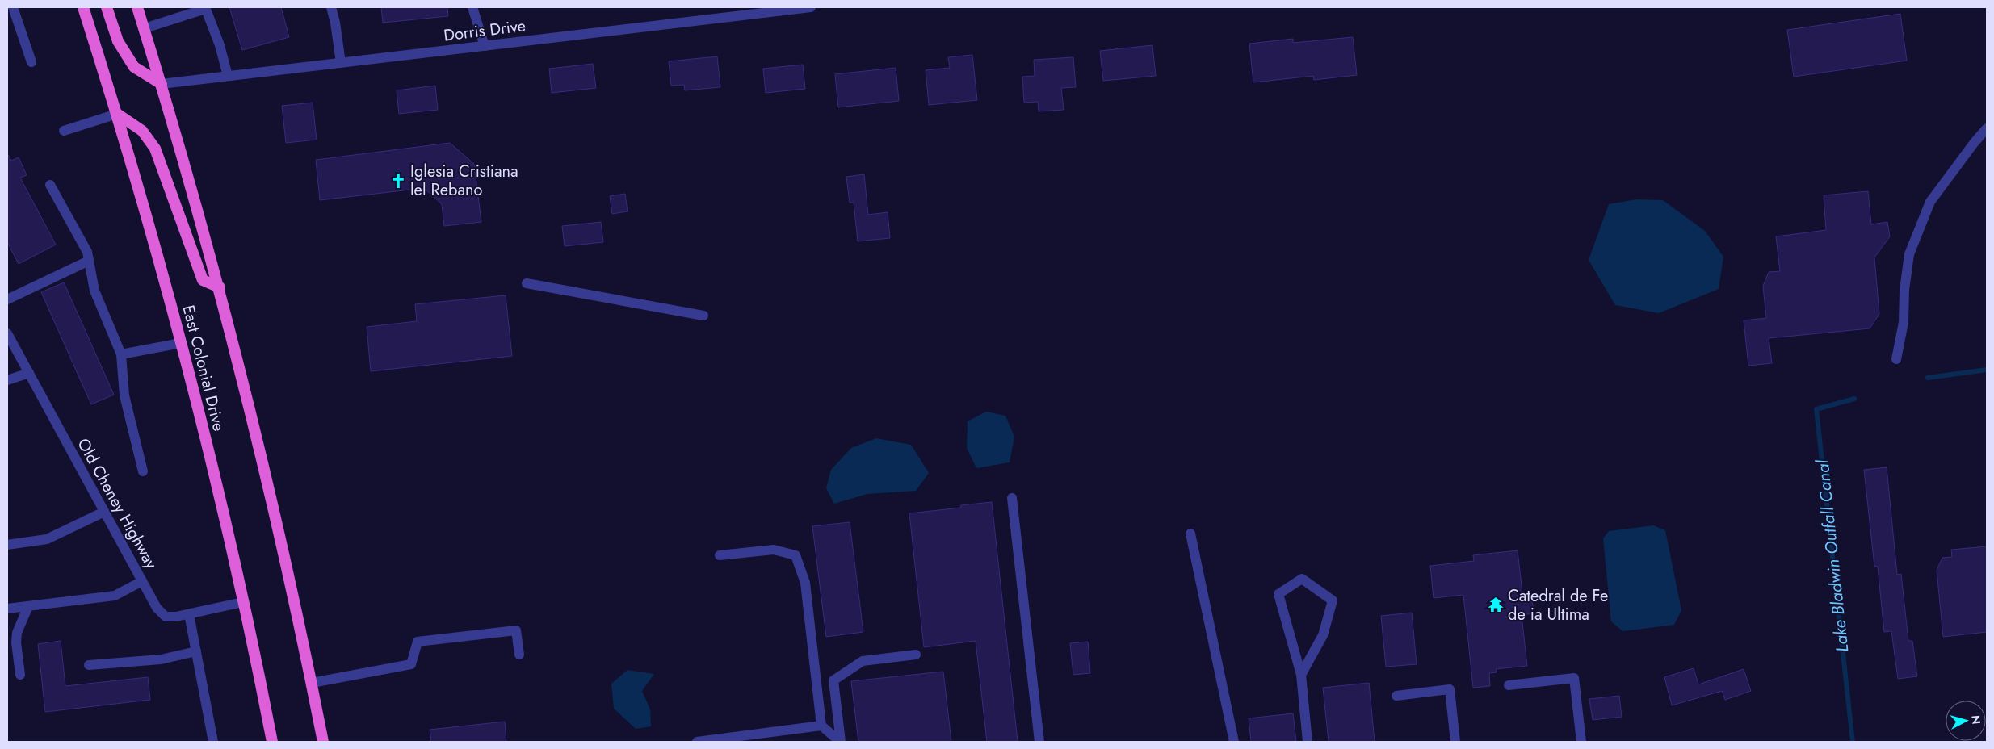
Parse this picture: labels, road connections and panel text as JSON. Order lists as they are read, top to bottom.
{
  "streets": {
    "highway": ["East Colonial Drive"],
    "street": ["Dorris Drive", "Old Cheney Highway"]
  },
  "crossings": [
    ["East Colonial Drive", "Old Cheney Highway"]
  ],
  "water": ["Lake Bladwin Outfall Canal"],
  "places": {
    "church": ["Iglesia Cristiana lel Rebano"],
    "temple": ["Catedral de Fe de ia Ultima"]
  },
  "north": "right"
}
